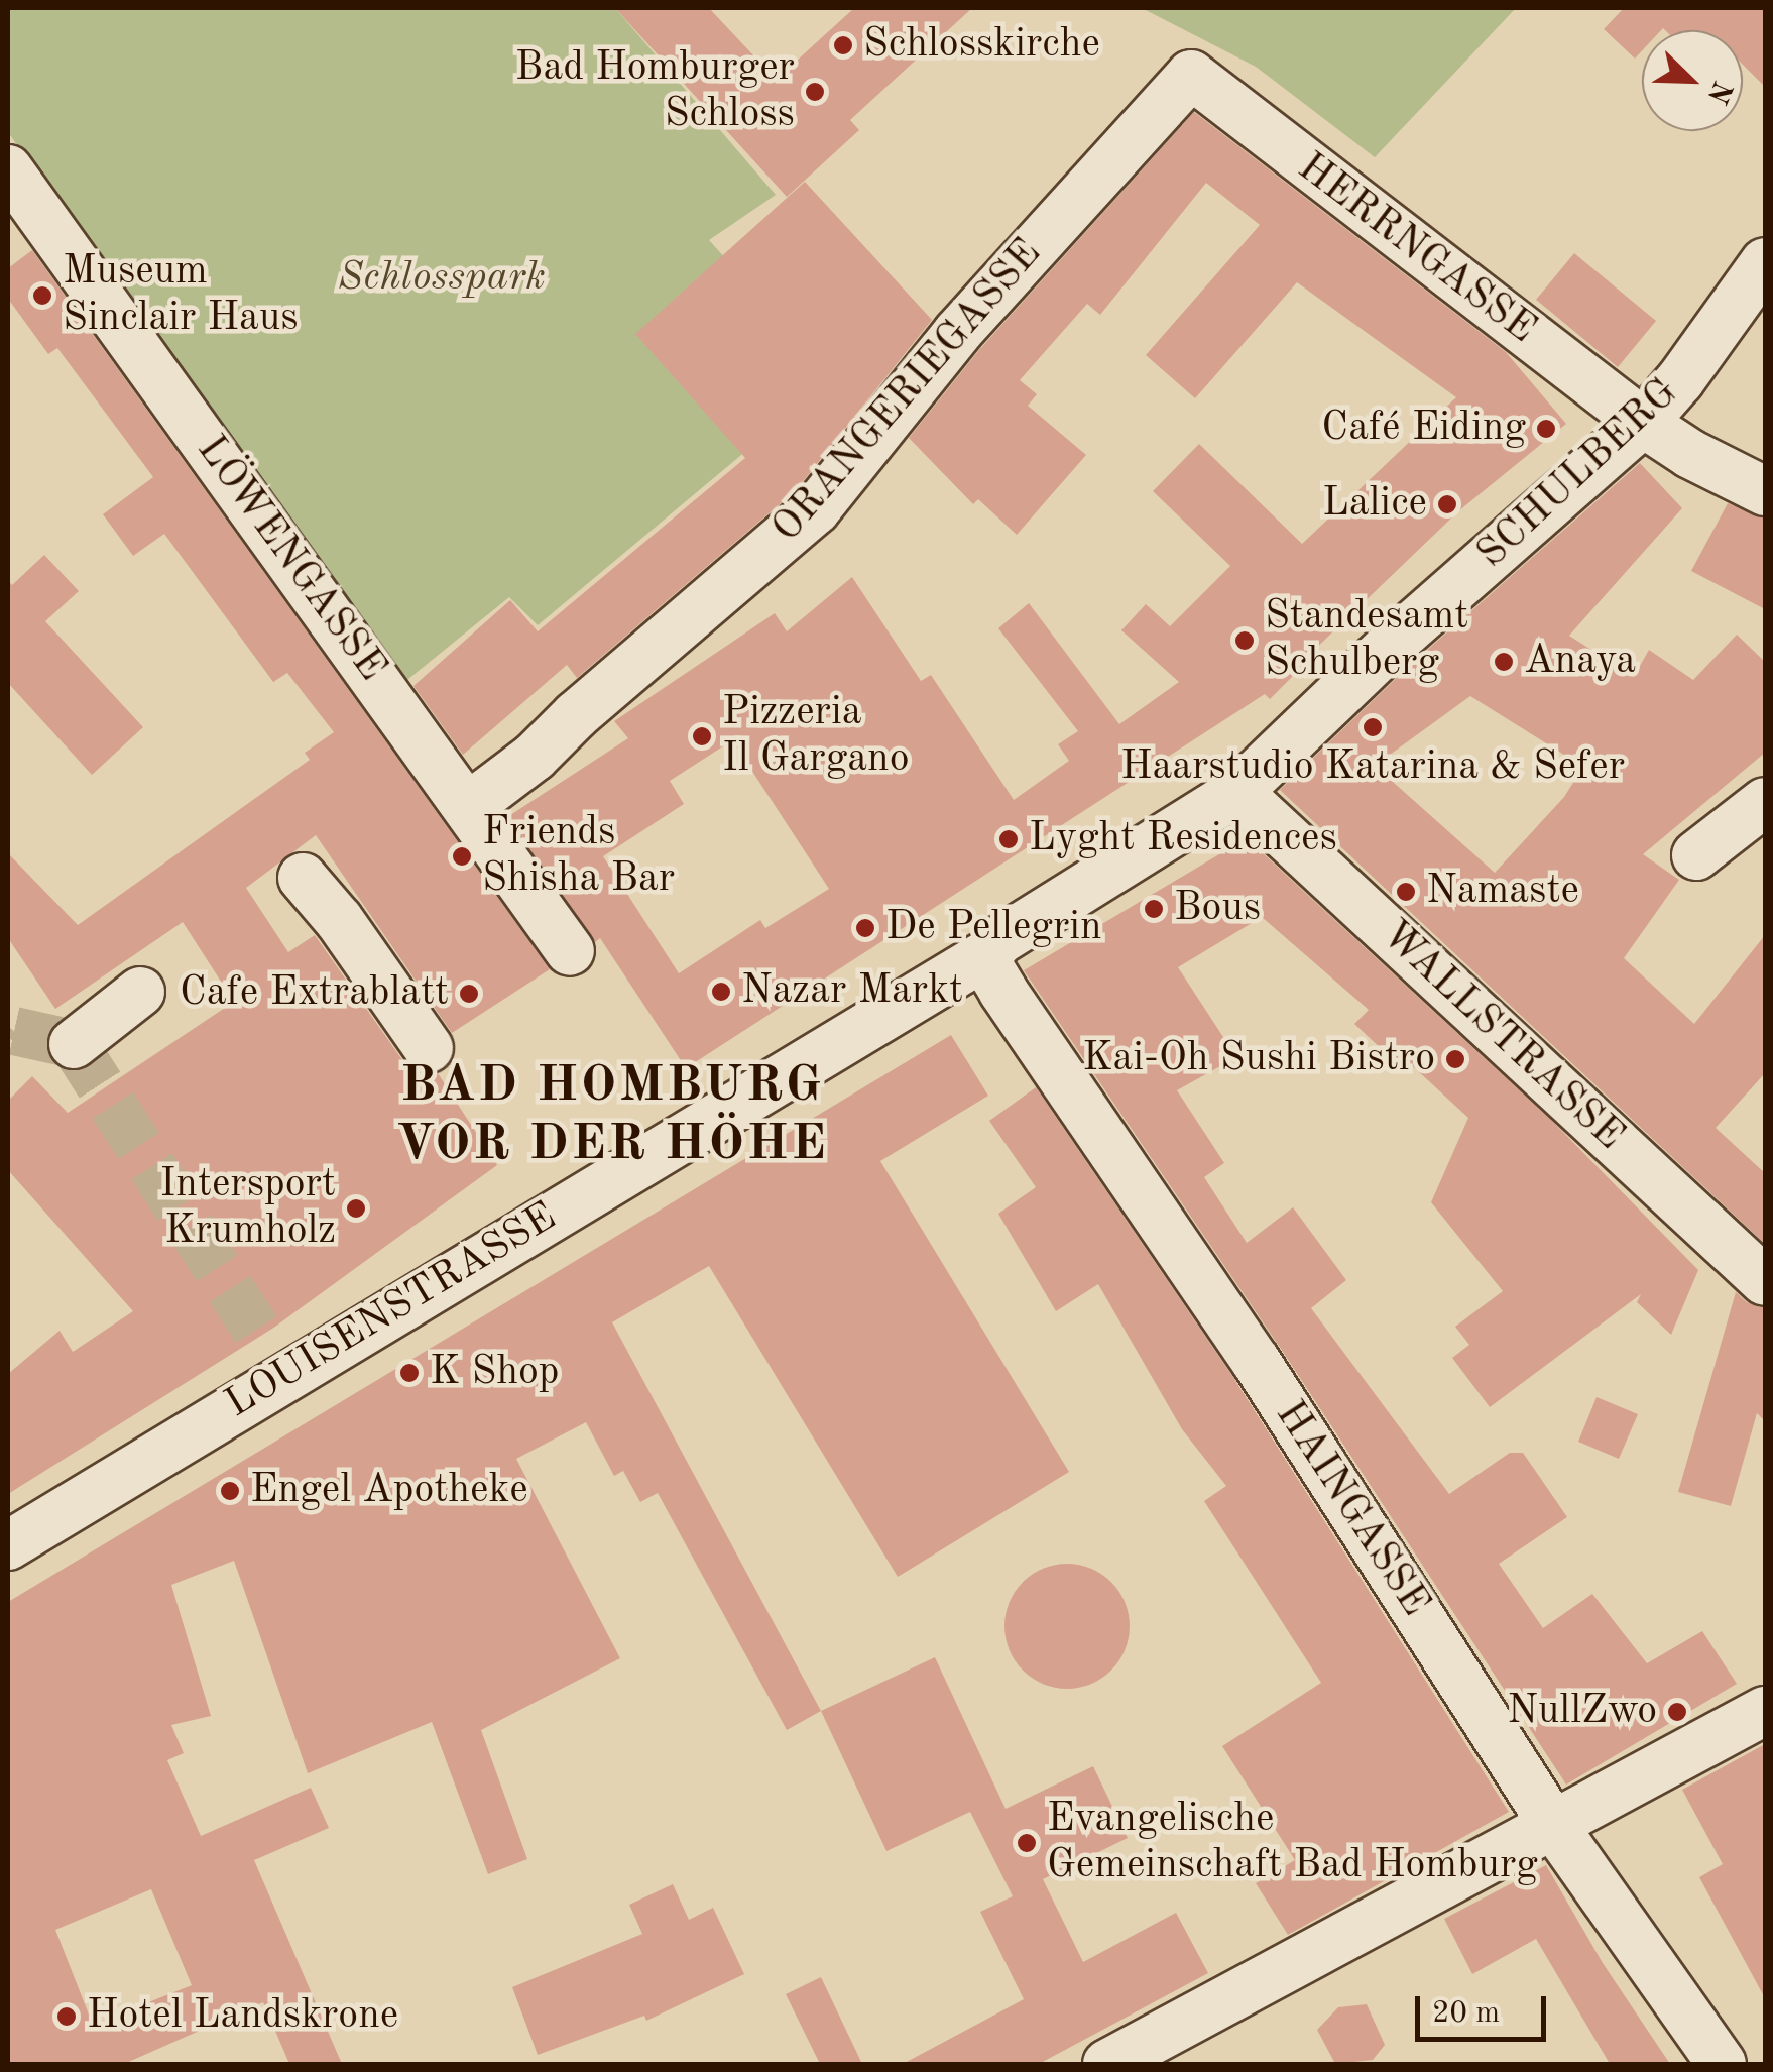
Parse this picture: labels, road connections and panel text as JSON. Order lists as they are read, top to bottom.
{
  "streets": {
    "street": [
      "HERRNGASSE",
      "ORANGERIEGASSE",
      "SCHULBERG",
      "LÖWENGASSE",
      "WALLSTRASSE",
      "LOUISENSTRASSE",
      "HAINGASSE"
    ]
  },
  "crossings": [
    ["HERRNGASSE", "ORANGERIEGASSE"],
    ["HERRNGASSE", "SCHULBERG"],
    ["ORANGERIEGASSE", "LÖWENGASSE"],
    ["SCHULBERG", "WALLSTRASSE"],
    ["SCHULBERG", "LOUISENSTRASSE"],
    ["WALLSTRASSE", "LOUISENSTRASSE"],
    ["LOUISENSTRASSE", "HAINGASSE"]
  ],
  "districts": ["BAD HOMBURG VOR DER HÖHE"],
  "parks": ["Schlosspark"],
  "places": [
    "Schlosskirche",
    "Bad Homburger Schloss",
    "Museum Sinclair Haus",
    "Café Eiding",
    "Lalice",
    "Standesamt Schulberg",
    "Anaya",
    "Haarstudio Katarina & Sefer",
    "Pizzeria Il Gargano",
    "Lyght Residences",
    "Friends Shisha Bar",
    "Namaste",
    "Bous",
    "De Pellegrin",
    "Nazar Markt",
    "Cafe Extrablatt",
    "Kai-Oh Sushi Bistro",
    "Intersport Krumholz",
    "K Shop",
    "Engel Apotheke",
    "NullZwo",
    "Evangelische Gemeinschaft Bad Homburg",
    "Hotel Landskrone"
  ],
  "scale_bar": "20 m",
  "north": "bottom right"
}
